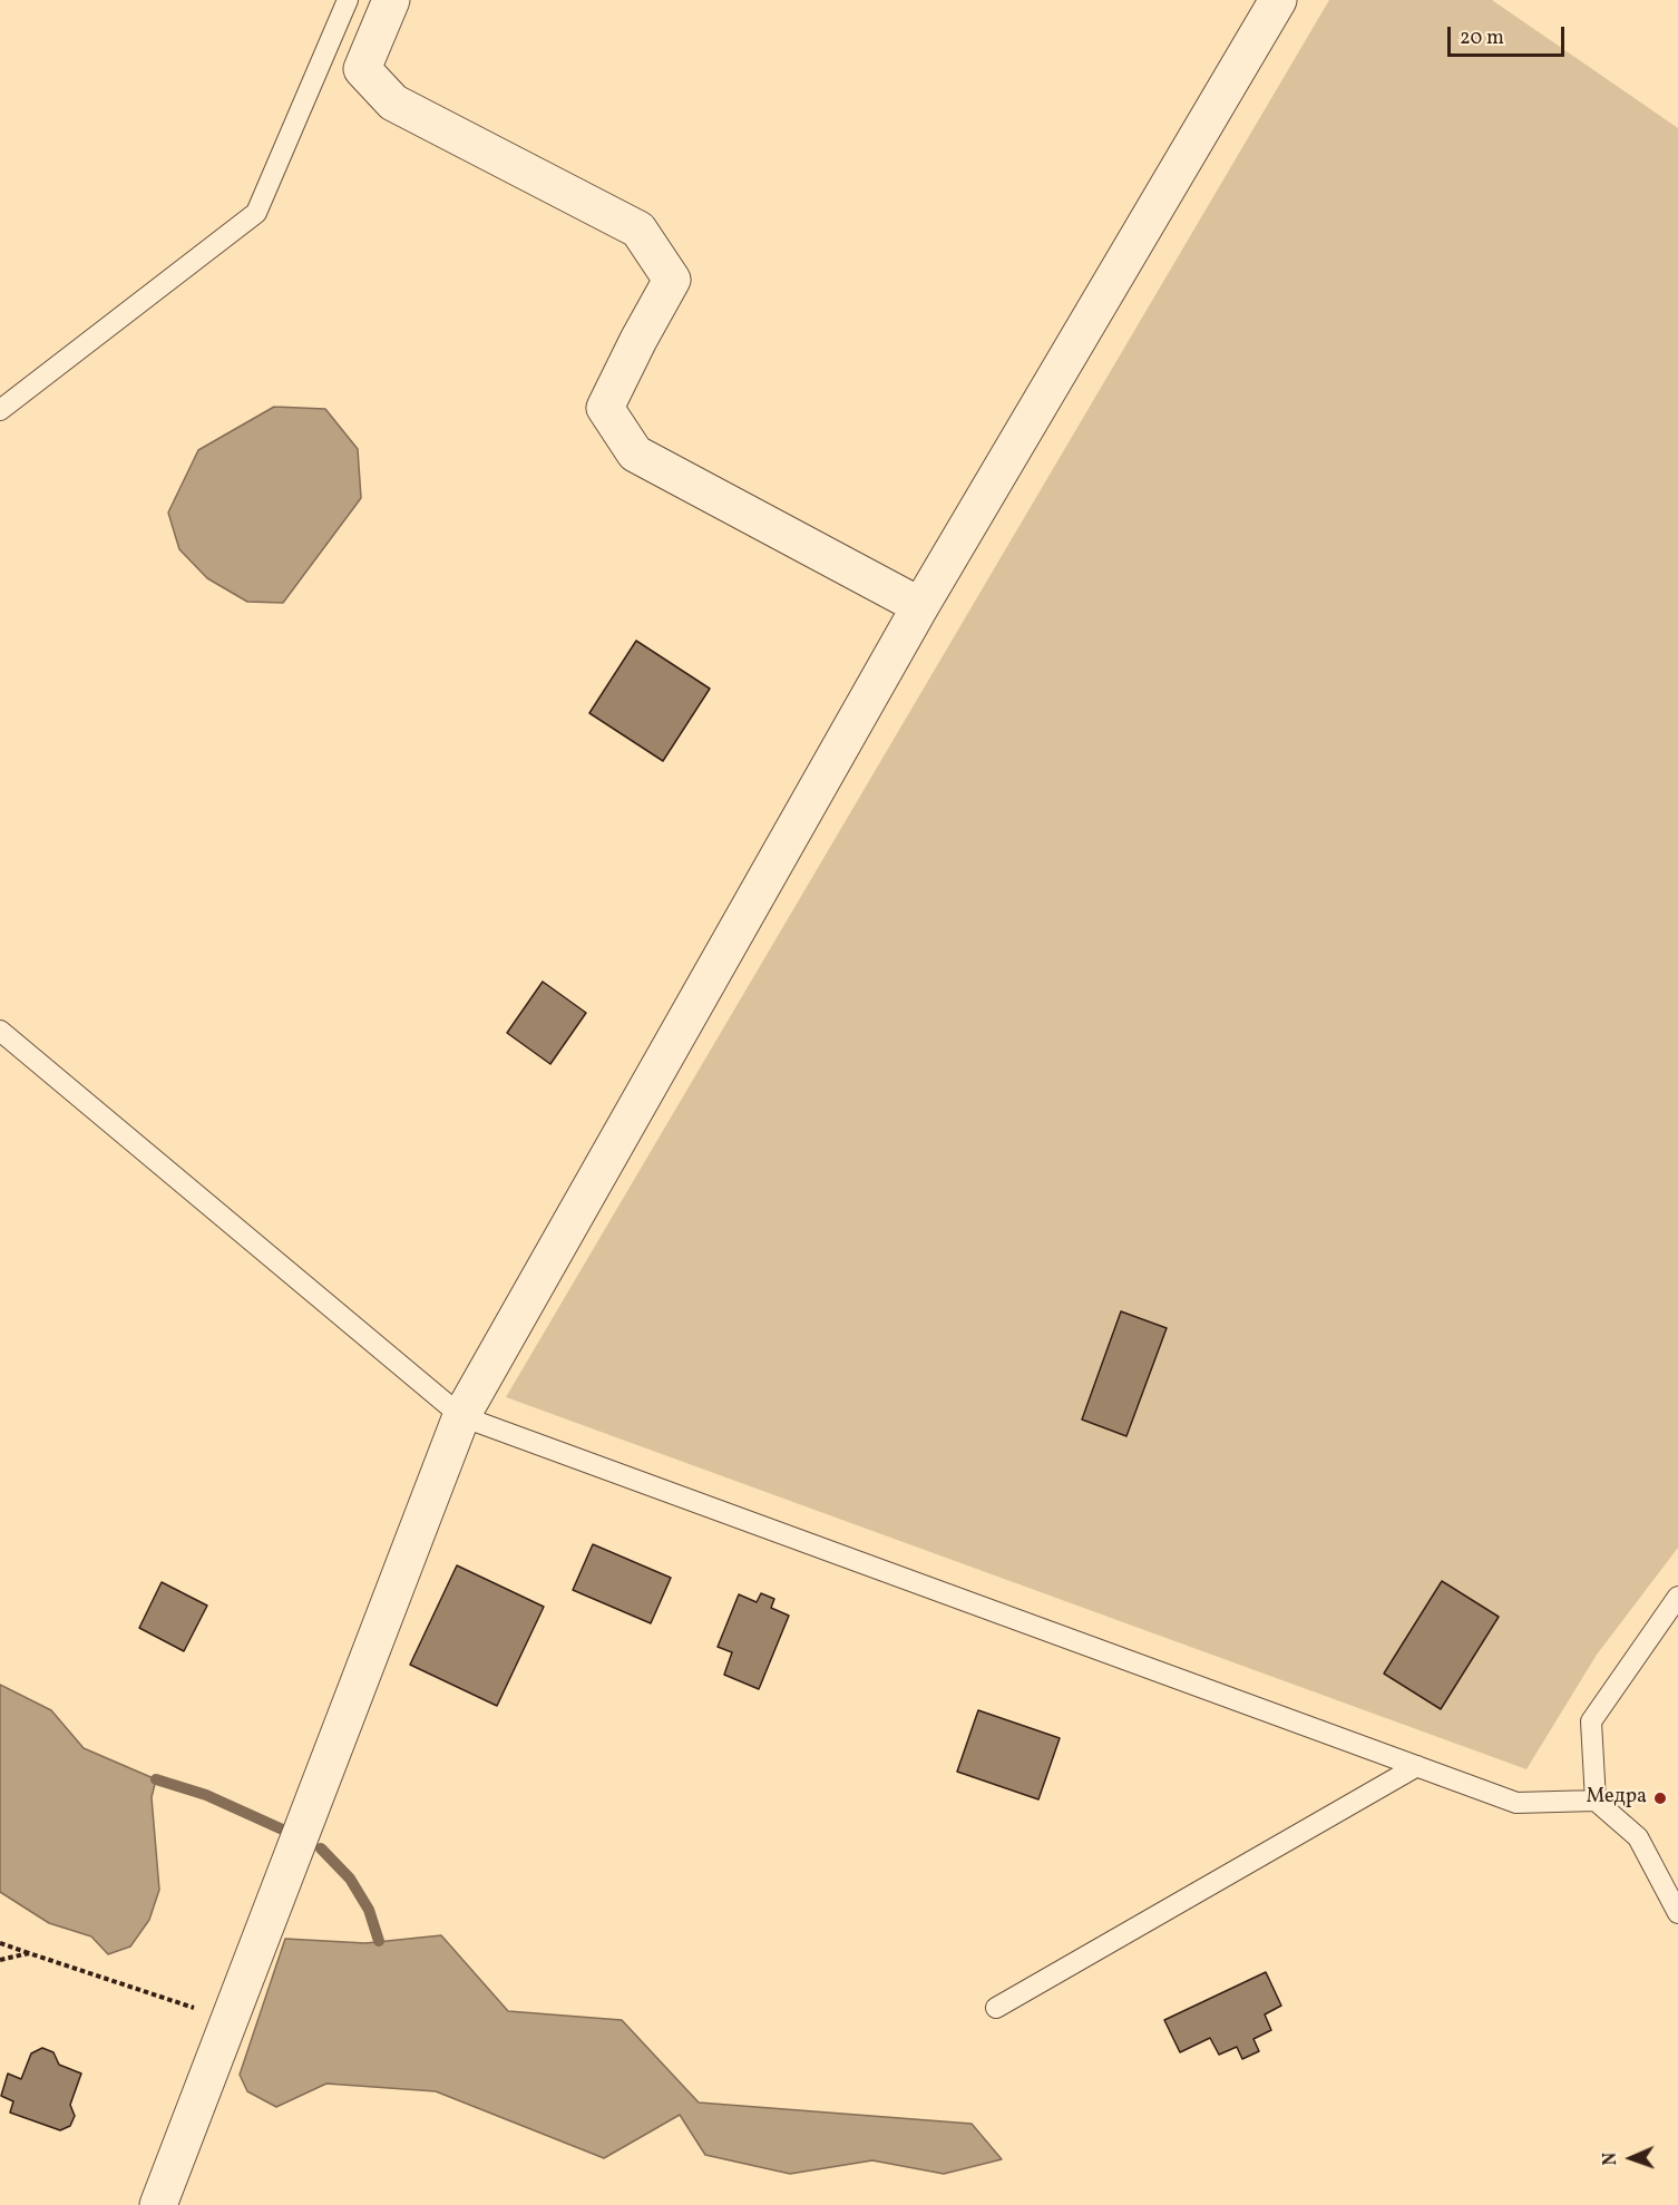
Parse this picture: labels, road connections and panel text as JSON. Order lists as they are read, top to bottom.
{
  "places": ["Медра"],
  "scale_bar": "20 m",
  "north": "left"
}
